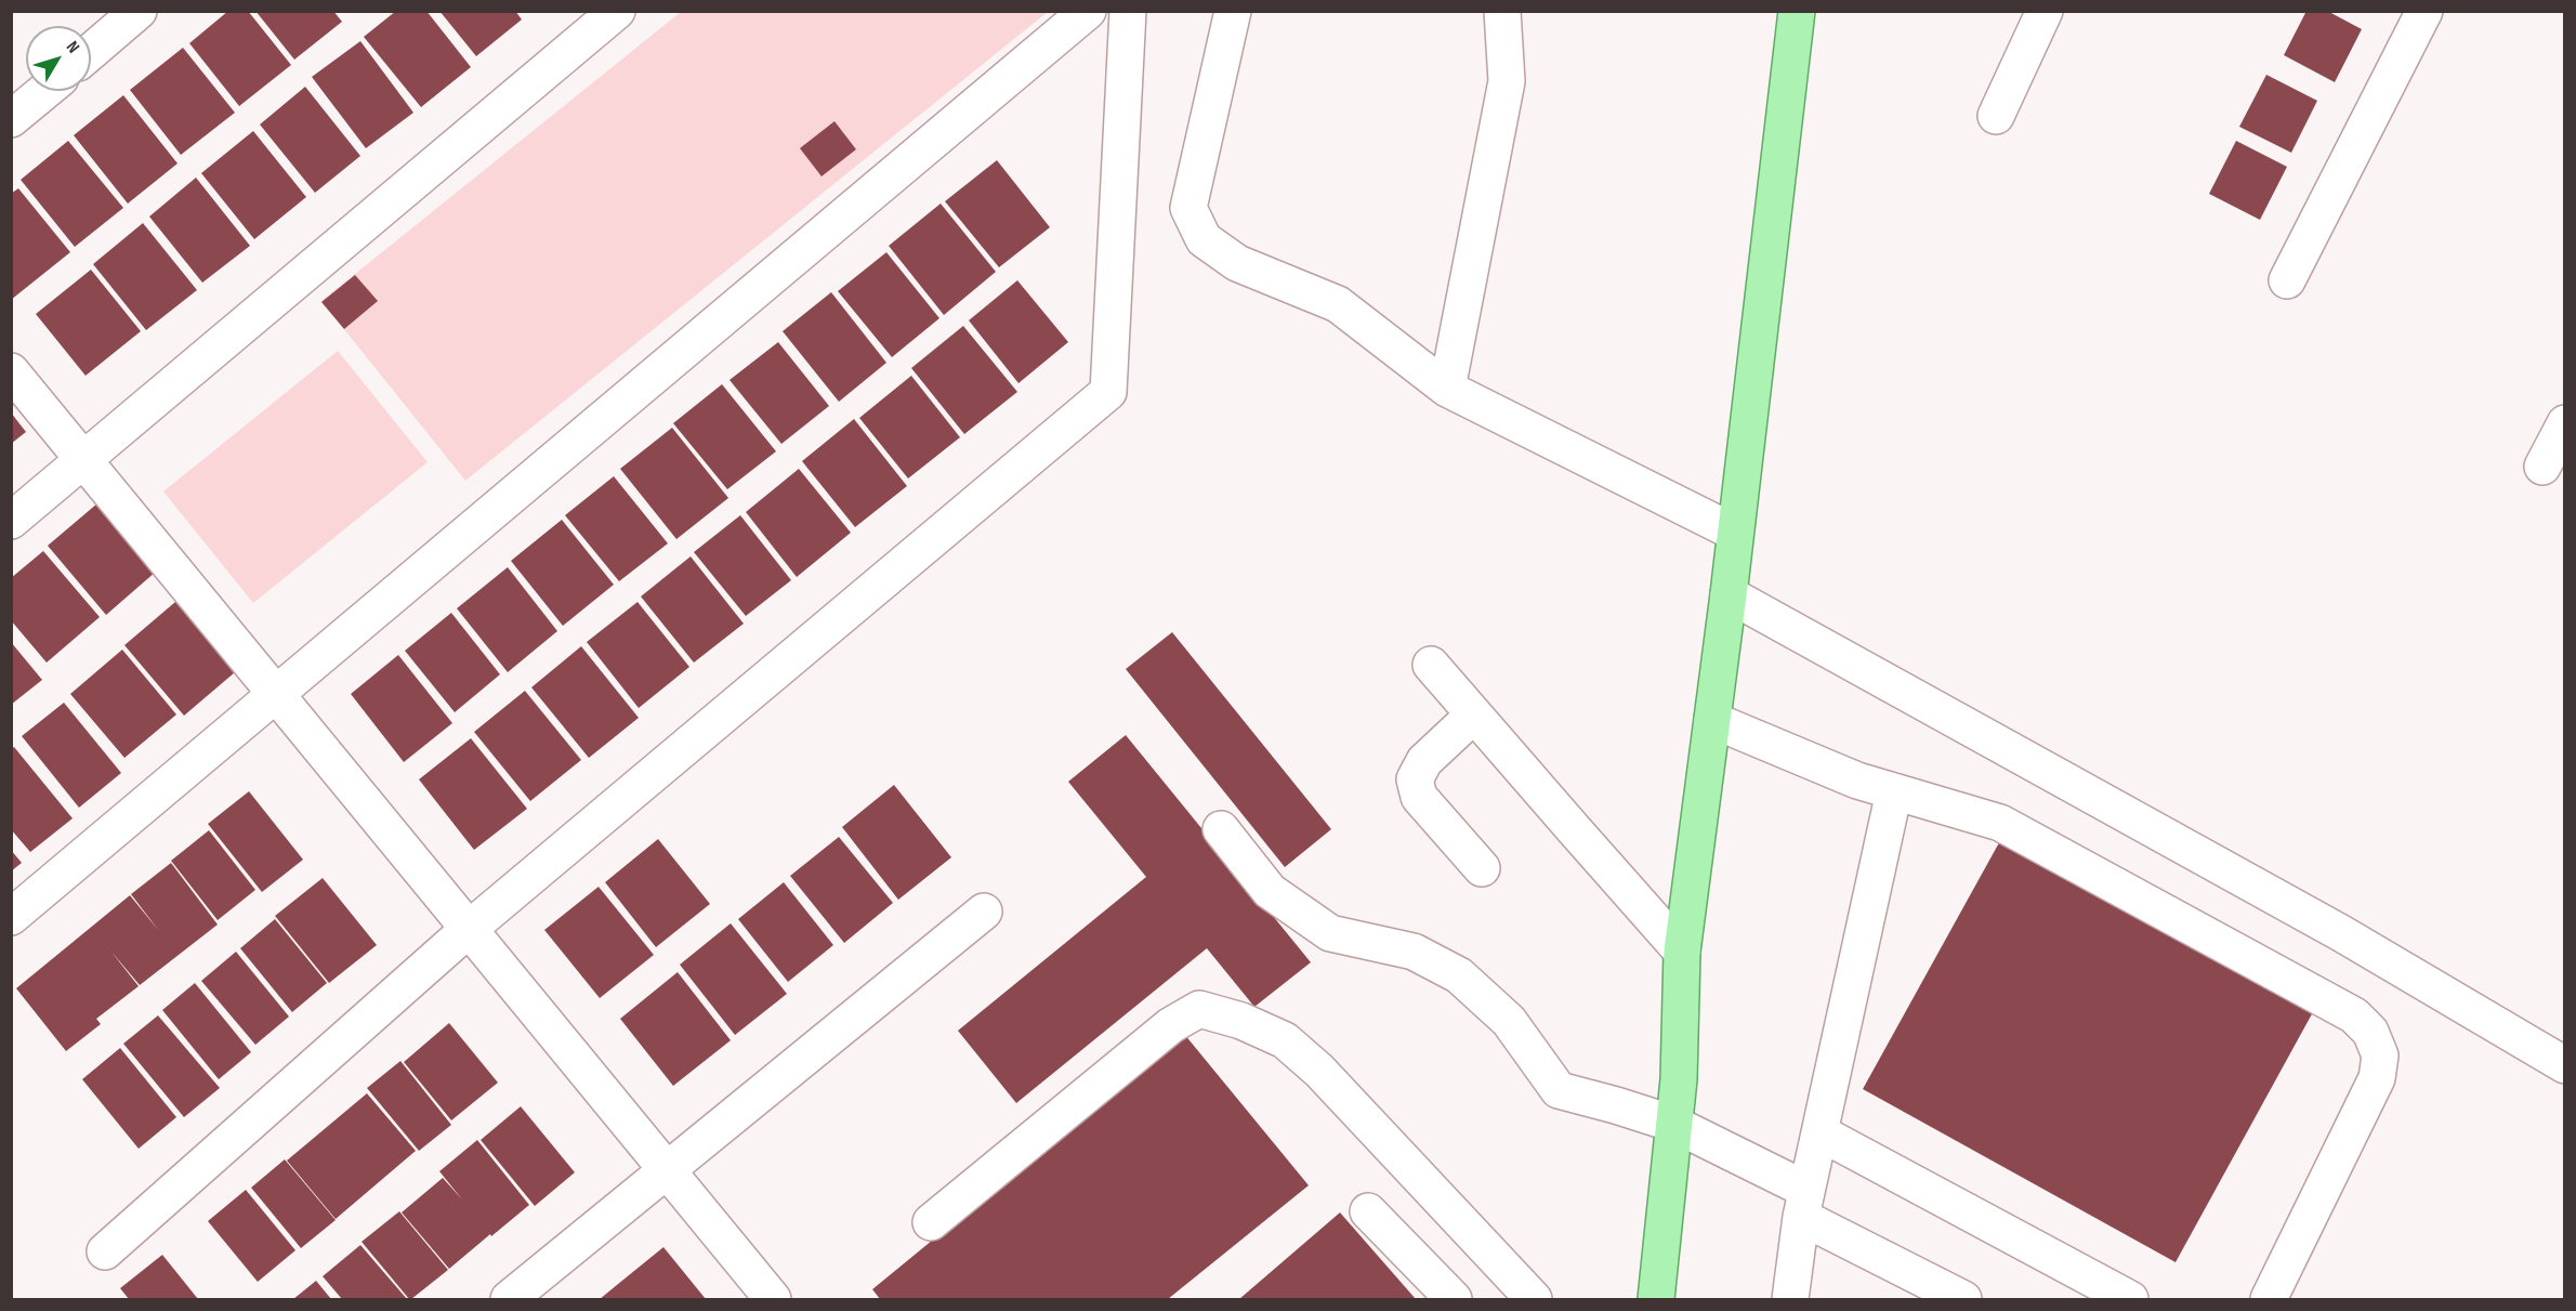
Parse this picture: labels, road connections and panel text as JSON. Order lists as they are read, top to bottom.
{
  "north": "top right"
}
